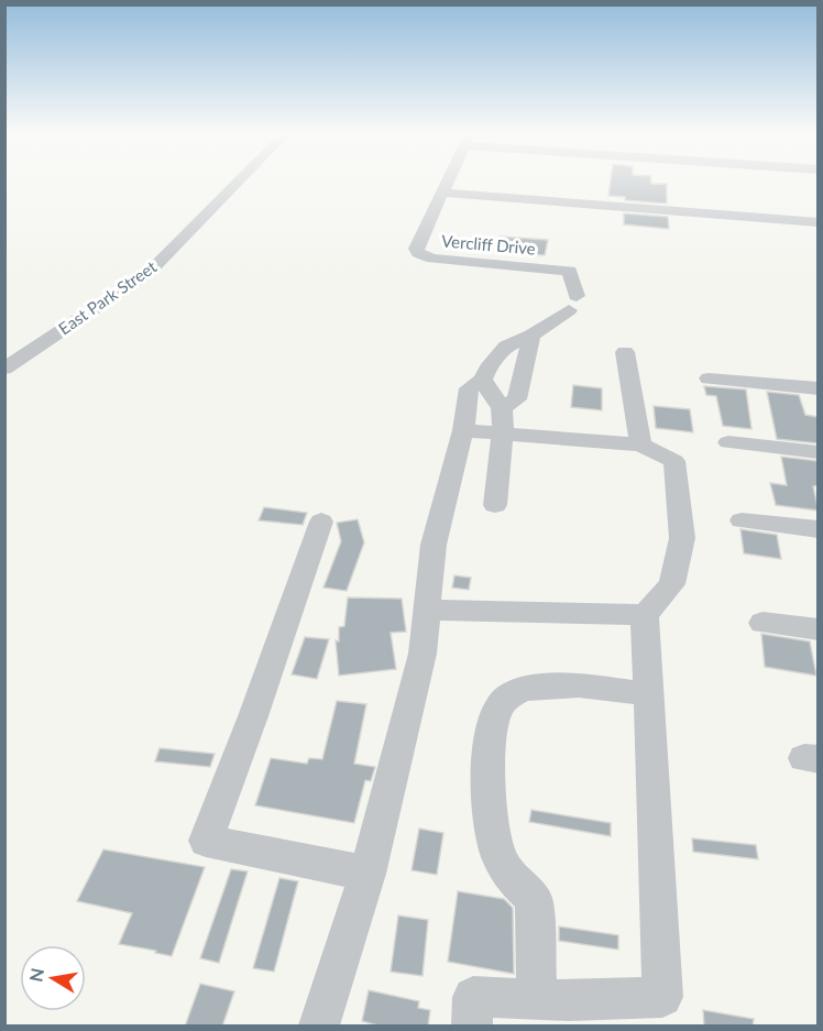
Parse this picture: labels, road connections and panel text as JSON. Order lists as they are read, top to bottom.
{
  "streets": {
    "street": ["Vercliff Drive", "East Park Street"]
  },
  "north": "left"
}
